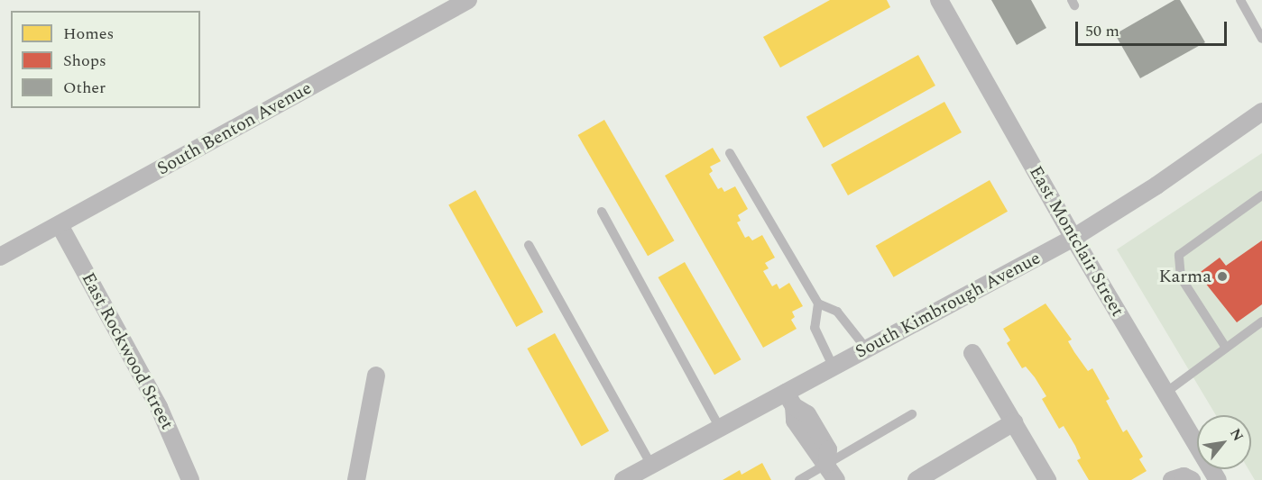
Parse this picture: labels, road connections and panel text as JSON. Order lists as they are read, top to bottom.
{
  "streets": {
    "street": [
      "South Benton Avenue",
      "East Montclair Street",
      "South Kimbrough Avenue",
      "East Rockwood Street"
    ]
  },
  "crossings": [
    ["South Benton Avenue", "East Rockwood Street"],
    ["East Montclair Street", "South Kimbrough Avenue"]
  ],
  "places": ["Karma"],
  "legend": ["Homes", "Shops", "Other"],
  "scale_bar": "50 m",
  "north": "top right"
}
